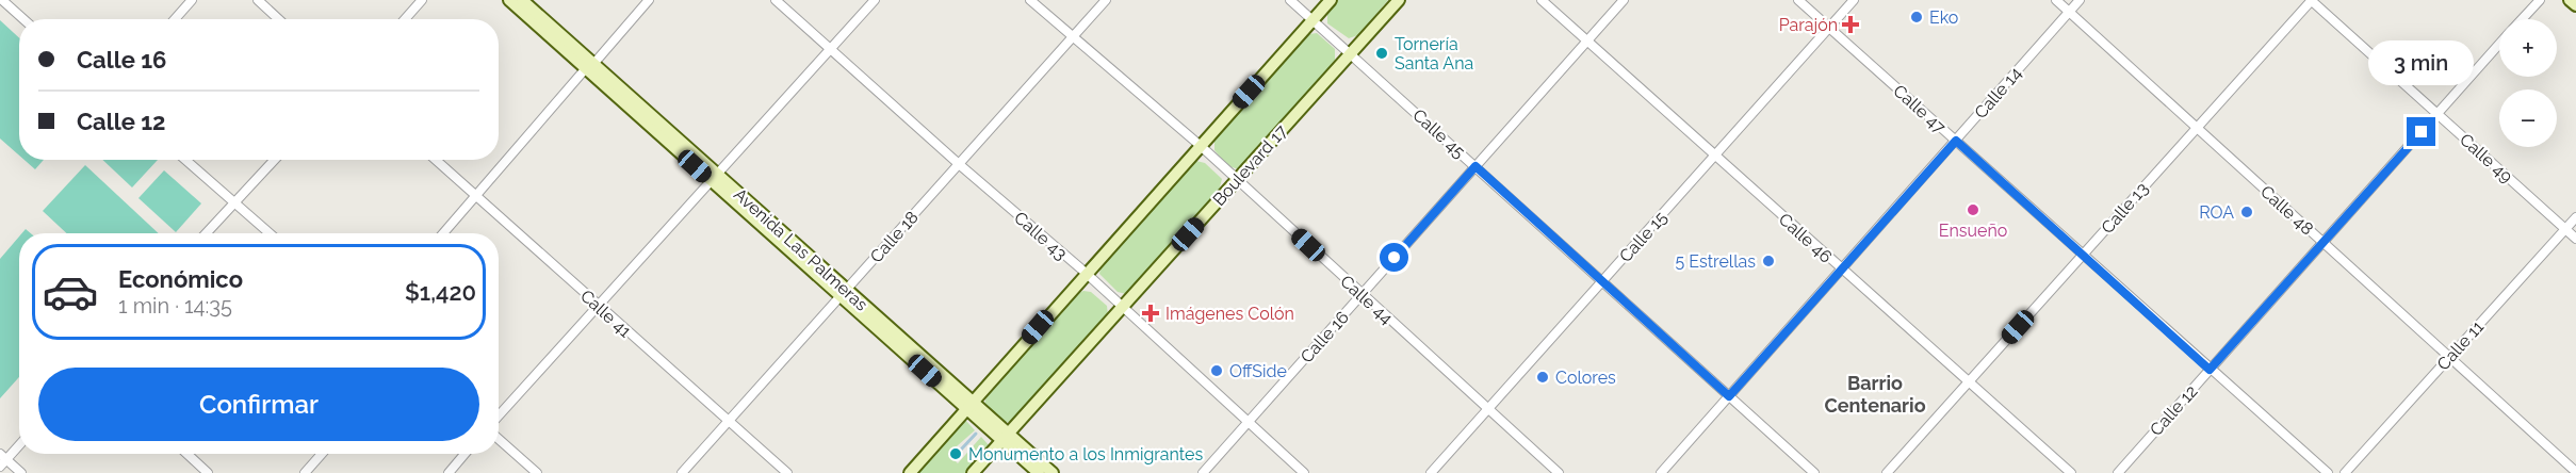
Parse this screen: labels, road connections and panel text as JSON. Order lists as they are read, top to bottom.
{
  "streets": {
    "main road": ["Boulevard 17", "Avenida Las Palmeras"],
    "street": [
      "Calle 14",
      "Calle 47",
      "Calle 45",
      "Calle 49",
      "Calle 13",
      "Calle 48",
      "Calle 43",
      "Calle 18",
      "Calle 15",
      "Calle 46",
      "Calle 44",
      "Calle 41",
      "Calle 16",
      "Calle 11",
      "Calle 12"
    ]
  },
  "crossings": [
    ["Calle 14", "Calle 47"],
    ["Calle 14", "Calle 45"],
    ["Calle 14", "Calle 48"],
    ["Calle 14", "Calle 46"],
    ["Calle 47", "Calle 13"],
    ["Calle 47", "Calle 15"],
    ["Calle 47", "Calle 12"],
    ["Calle 45", "Boulevard 17"],
    ["Calle 45", "Calle 15"],
    ["Calle 45", "Calle 16"],
    ["Calle 49", "Calle 13"],
    ["Calle 49", "Calle 11"],
    ["Calle 49", "Calle 12"],
    ["Boulevard 17", "Calle 43"],
    ["Boulevard 17", "Avenida Las Palmeras"],
    ["Boulevard 17", "Calle 44"],
    ["Calle 13", "Calle 48"],
    ["Calle 13", "Calle 46"],
    ["Calle 48", "Calle 11"],
    ["Calle 48", "Calle 12"],
    ["Calle 43", "Calle 18"],
    ["Calle 43", "Calle 16"],
    ["Calle 18", "Avenida Las Palmeras"],
    ["Calle 18", "Calle 44"],
    ["Calle 18", "Calle 41"],
    ["Calle 15", "Calle 46"],
    ["Calle 15", "Calle 44"],
    ["Calle 46", "Calle 16"],
    ["Calle 44", "Calle 16"]
  ],
  "districts": ["Barrio Centenario"],
  "places": {
    "other": [
      "Eko",
      "Tornería Santa Ana",
      "Ensueño",
      "ROA",
      "5 Estrellas",
      "OffSide",
      "Colores",
      "Monumento a los Inmigrantes"
    ],
    "health": ["Parajón", "Imágenes Colón"]
  },
  "page": {
    "map_buttons": ["+", "−"],
    "banner": ["Calle 16", "Calle 12"],
    "bubble": "3 min",
    "list": [
      {
        "name": "Económico",
        "note": "1 min · 14:35",
        "value": "$1,420"
      }
    ],
    "buttons": "Confirmar"
  }
}
